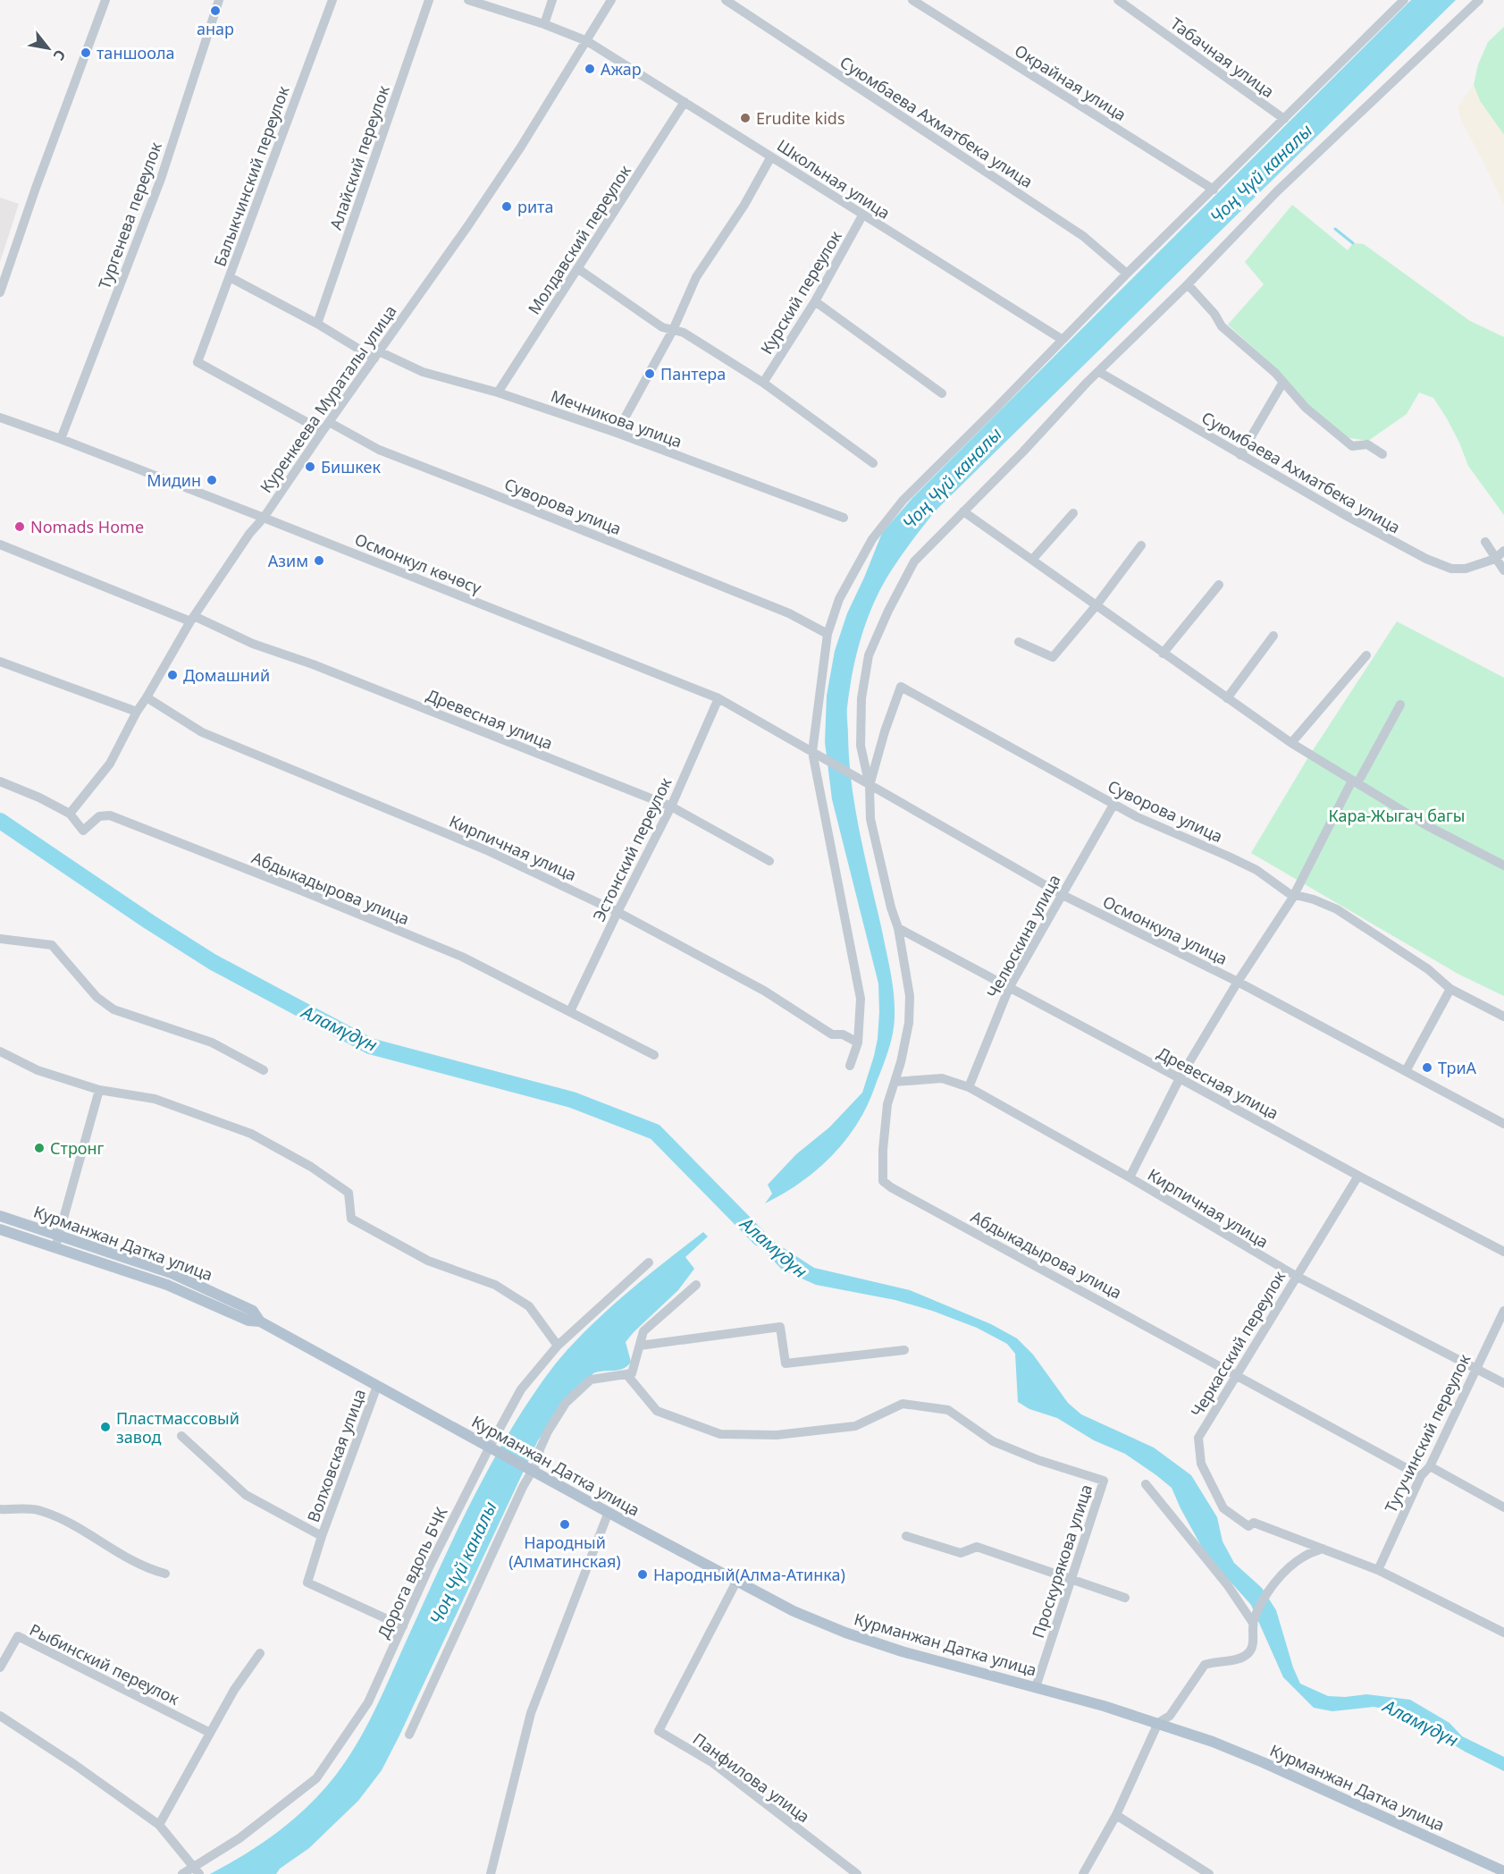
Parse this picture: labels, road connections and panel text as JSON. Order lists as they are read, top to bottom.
{
  "streets": {
    "main road": ["Курманжан Датка улица"],
    "street": [
      "Табачная улица",
      "Окрайная улица",
      "Суюмбаева Ахматбека улица",
      "Алайский переулок",
      "Балыкчинский переулок",
      "Школьная улица",
      "Тургенева переулок",
      "Молдавский переулок",
      "Курский переулок",
      "Куренкеева Мураталы улица",
      "Мечникова улица",
      "Суворова улица",
      "Осмонкул көчөсү",
      "Древесная улица",
      "Кирпичная улица",
      "Эстонский переулок",
      "Абдыкадырова улица",
      "Осмонкула улица",
      "Челюскина улица",
      "Черкасский переулок",
      "Тугучинский переулок",
      "Волховская улица",
      "Проскурякова улица",
      "Дорога вдоль БЧК",
      "Рыбинский переулок",
      "Панфилова улица"
    ]
  },
  "crossings": [
    ["Алайский переулок", "Мечникова улица"],
    ["Балыкчинский переулок", "Куренкеева Мураталы улица"],
    ["Балыкчинский переулок", "Мечникова улица"],
    ["Школьная улица", "Молдавский переулок"],
    ["Школьная улица", "Курский переулок"],
    ["Школьная улица", "Куренкеева Мураталы улица"],
    ["Тургенева переулок", "Осмонкул көчөсү"],
    ["Молдавский переулок", "Мечникова улица"],
    ["Куренкеева Мураталы улица", "Мечникова улица"],
    ["Куренкеева Мураталы улица", "Суворова улица"],
    ["Куренкеева Мураталы улица", "Осмонкул көчөсү"],
    ["Куренкеева Мураталы улица", "Древесная улица"],
    ["Куренкеева Мураталы улица", "Кирпичная улица"],
    ["Куренкеева Мураталы улица", "Абдыкадырова улица"],
    ["Суворова улица", "Абдыкадырова улица"],
    ["Суворова улица", "Осмонкула улица"],
    ["Суворова улица", "Челюскина улица"],
    ["Осмонкул көчөсү", "Эстонский переулок"],
    ["Осмонкул көчөсү", "Осмонкула улица"],
    ["Древесная улица", "Эстонский переулок"],
    ["Древесная улица", "Абдыкадырова улица"],
    ["Древесная улица", "Челюскина улица"],
    ["Древесная улица", "Черкасский переулок"],
    ["Кирпичная улица", "Эстонский переулок"],
    ["Кирпичная улица", "Абдыкадырова улица"],
    ["Кирпичная улица", "Челюскина улица"],
    ["Кирпичная улица", "Черкасский переулок"],
    ["Кирпичная улица", "Тугучинский переулок"],
    ["Эстонский переулок", "Абдыкадырова улица"],
    ["Абдыкадырова улица", "Осмонкула улица"],
    ["Абдыкадырова улица", "Черкасский переулок"],
    ["Абдыкадырова улица", "Тугучинский переулок"],
    ["Осмонкула улица", "Челюскина улица"],
    ["Курманжан Датка улица", "Волховская улица"],
    ["Курманжан Датка улица", "Проскурякова улица"],
    ["Курманжан Датка улица", "Дорога вдоль БЧК"],
    ["Курманжан Датка улица", "Панфилова улица"],
    ["Волховская улица", "Дорога вдоль БЧК"]
  ],
  "water": ["Чоң Чүй каналы", "Аламүдүн"],
  "parks": ["Кара-Жыгач багы"],
  "places": [
    "анар",
    "таншоола",
    "Ажар",
    "Erudite kids",
    "рита",
    "Пантера",
    "Бишкек",
    "Мидин",
    "Nomads Home",
    "Азим",
    "Домашний",
    "ТриА",
    "Стронг",
    "Пластмассовый завод",
    "Народный (Алматинская)",
    "Народный(Алма-Атинка)"
  ],
  "north": "bottom right"
}
